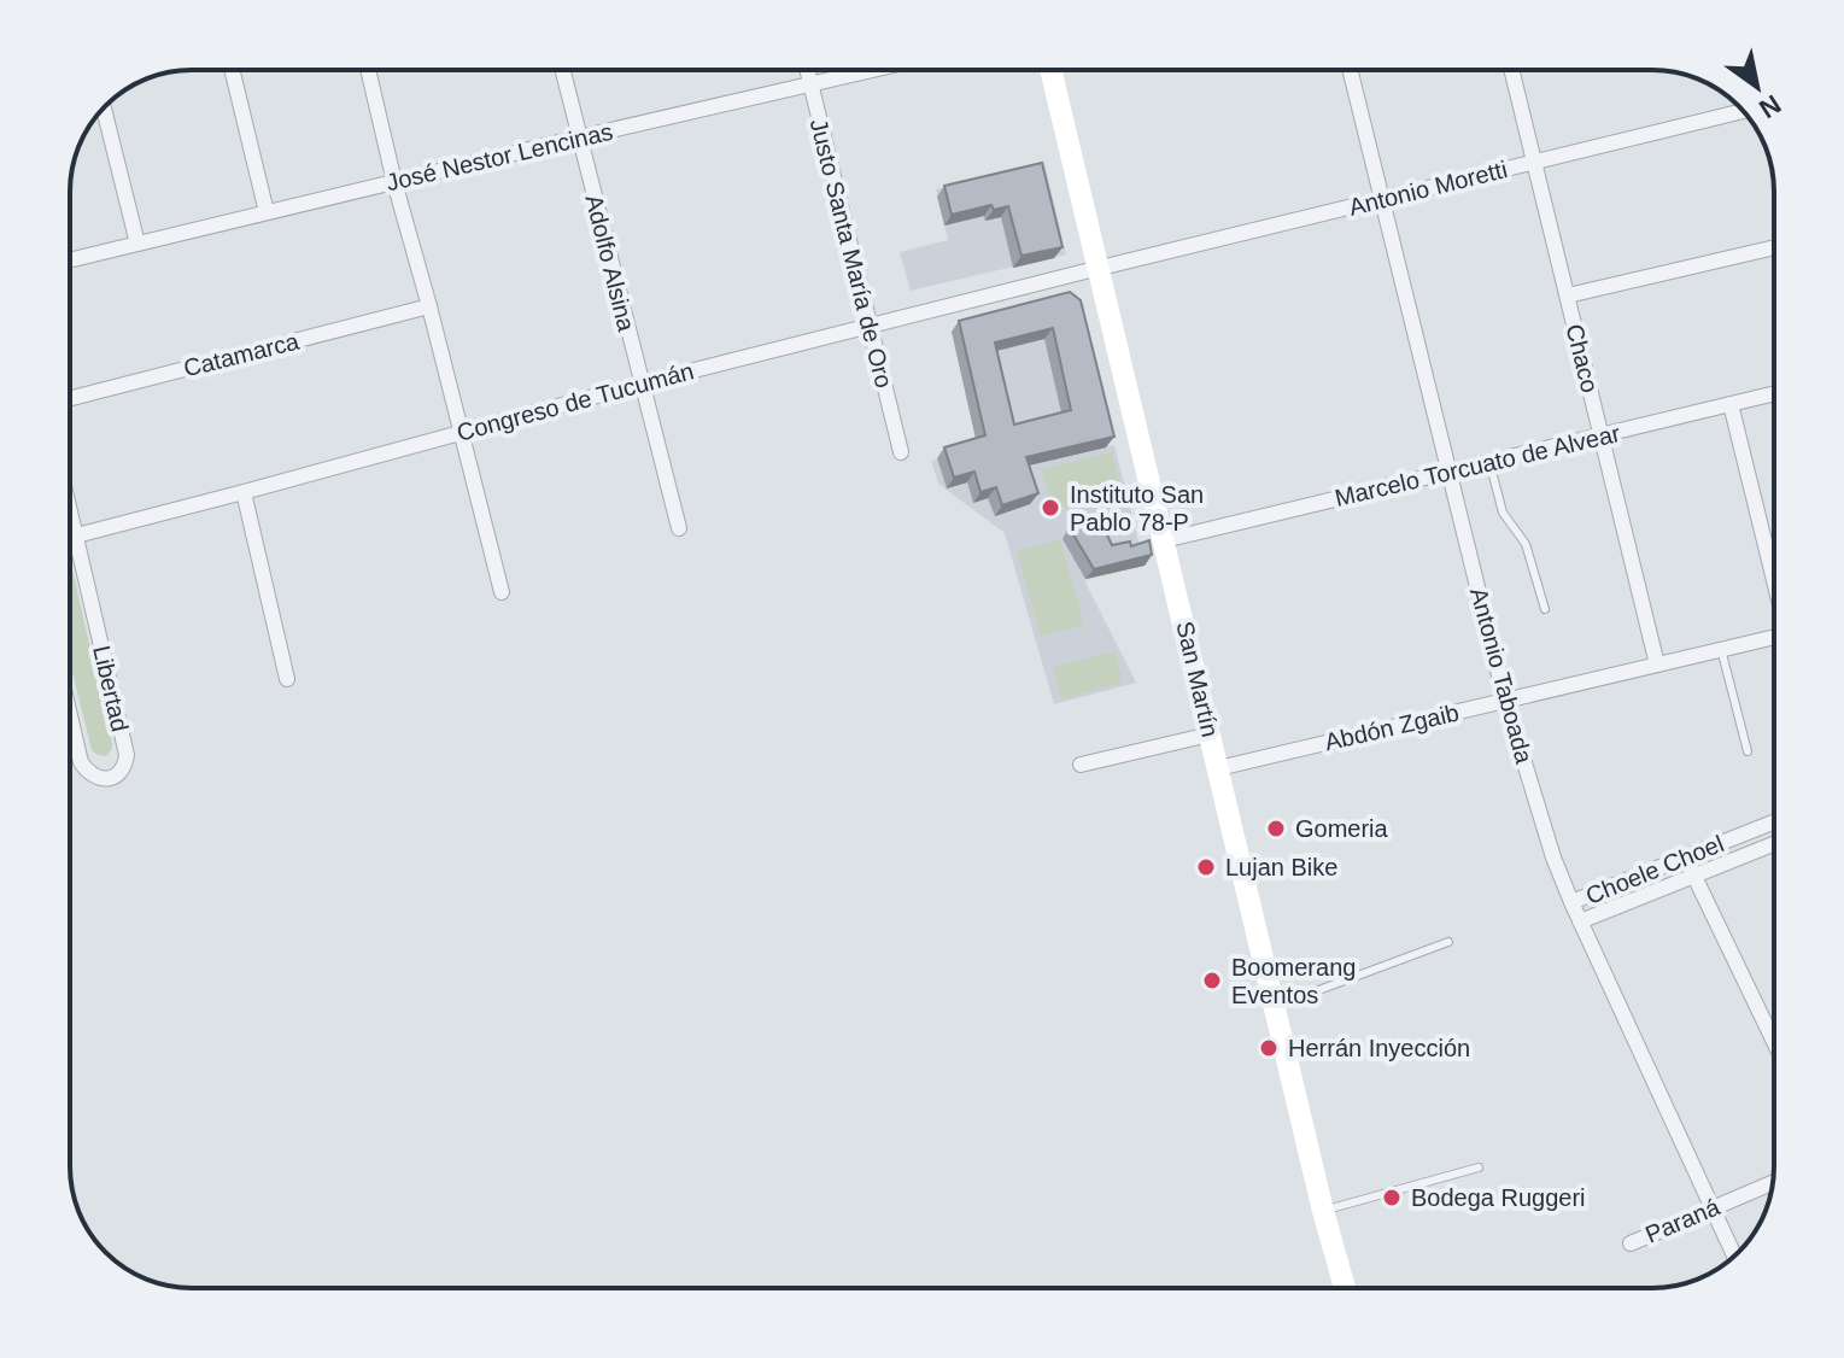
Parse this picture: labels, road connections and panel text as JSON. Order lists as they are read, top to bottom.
{
  "streets": {
    "main road": ["San Martín"],
    "street": [
      "José Nestor Lencinas",
      "Antonio Moretti",
      "Justo Santa María de Oro",
      "Adolfo Alsina",
      "Catamarca",
      "Chaco",
      "Congreso de Tucumán",
      "Marcelo Torcuato de Alvear",
      "Antonio Taboada",
      "Libertad",
      "Abdón Zgaib",
      "Choele Choel",
      "Paraná"
    ]
  },
  "crossings": [
    ["José Nestor Lencinas", "Justo Santa María de Oro"],
    ["José Nestor Lencinas", "Adolfo Alsina"],
    ["Antonio Moretti", "Chaco"],
    ["Antonio Moretti", "Congreso de Tucumán"],
    ["Antonio Moretti", "Antonio Taboada"],
    ["Antonio Moretti", "San Martín"],
    ["Justo Santa María de Oro", "Congreso de Tucumán"],
    ["Adolfo Alsina", "Congreso de Tucumán"],
    ["Chaco", "Marcelo Torcuato de Alvear"],
    ["Chaco", "Abdón Zgaib"],
    ["Congreso de Tucumán", "San Martín"],
    ["Congreso de Tucumán", "Libertad"],
    ["Marcelo Torcuato de Alvear", "Antonio Taboada"],
    ["Marcelo Torcuato de Alvear", "San Martín"],
    ["Antonio Taboada", "Abdón Zgaib"],
    ["Antonio Taboada", "Choele Choel"],
    ["Antonio Taboada", "Paraná"],
    ["San Martín", "Abdón Zgaib"]
  ],
  "places": [
    "Instituto San Pablo 78-P",
    "Gomeria",
    "Lujan Bike",
    "Boomerang Eventos",
    "Herrán Inyección",
    "Bodega Ruggeri"
  ],
  "north": "bottom right"
}
